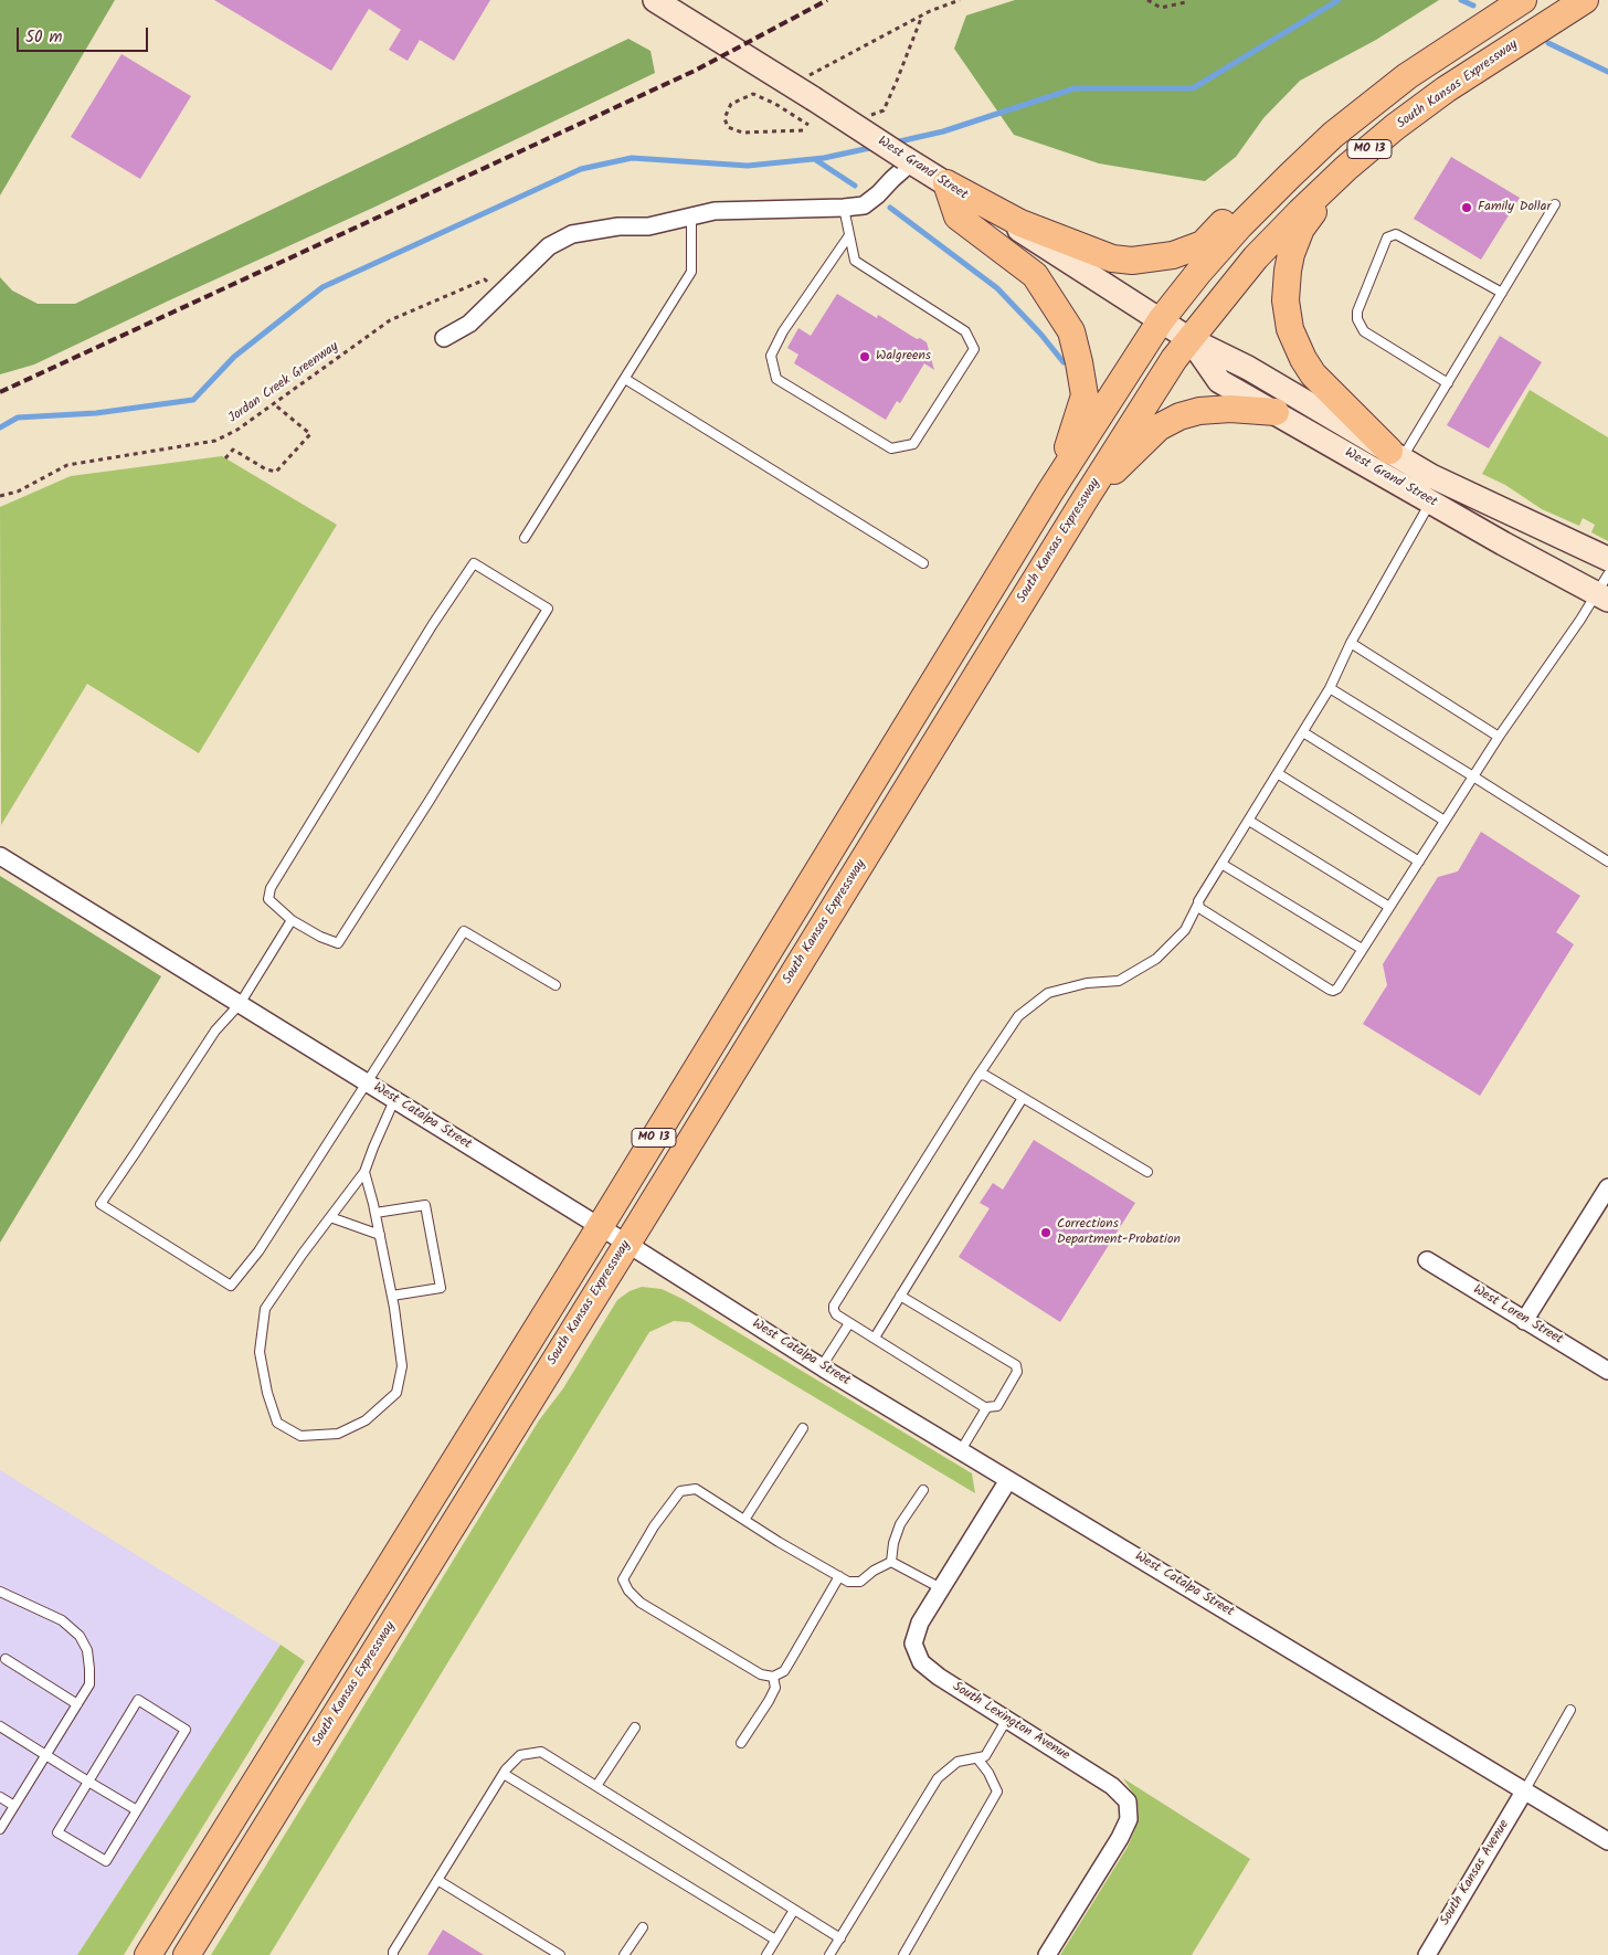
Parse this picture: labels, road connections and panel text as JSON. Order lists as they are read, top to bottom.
{
  "streets": {
    "main road": ["South Kansas Expressway", "MO 13", "West Grand Street"],
    "street": [
      "West Catalpa Street",
      "West Loren Street",
      "South Lexington Avenue",
      "South Kansas Avenue"
    ],
    "path": ["Jordan Creek Greenway"]
  },
  "crossings": [
    ["South Kansas Expressway", "West Grand Street"],
    ["South Kansas Expressway", "West Catalpa Street"],
    ["MO 13", "West Grand Street"],
    ["MO 13", "West Catalpa Street"],
    ["West Catalpa Street", "South Lexington Avenue"],
    ["West Catalpa Street", "South Kansas Avenue"]
  ],
  "places": ["Family Dollar", "Walgreens", "Corrections Department-Probation"],
  "scale_bar": "50 m"
}
